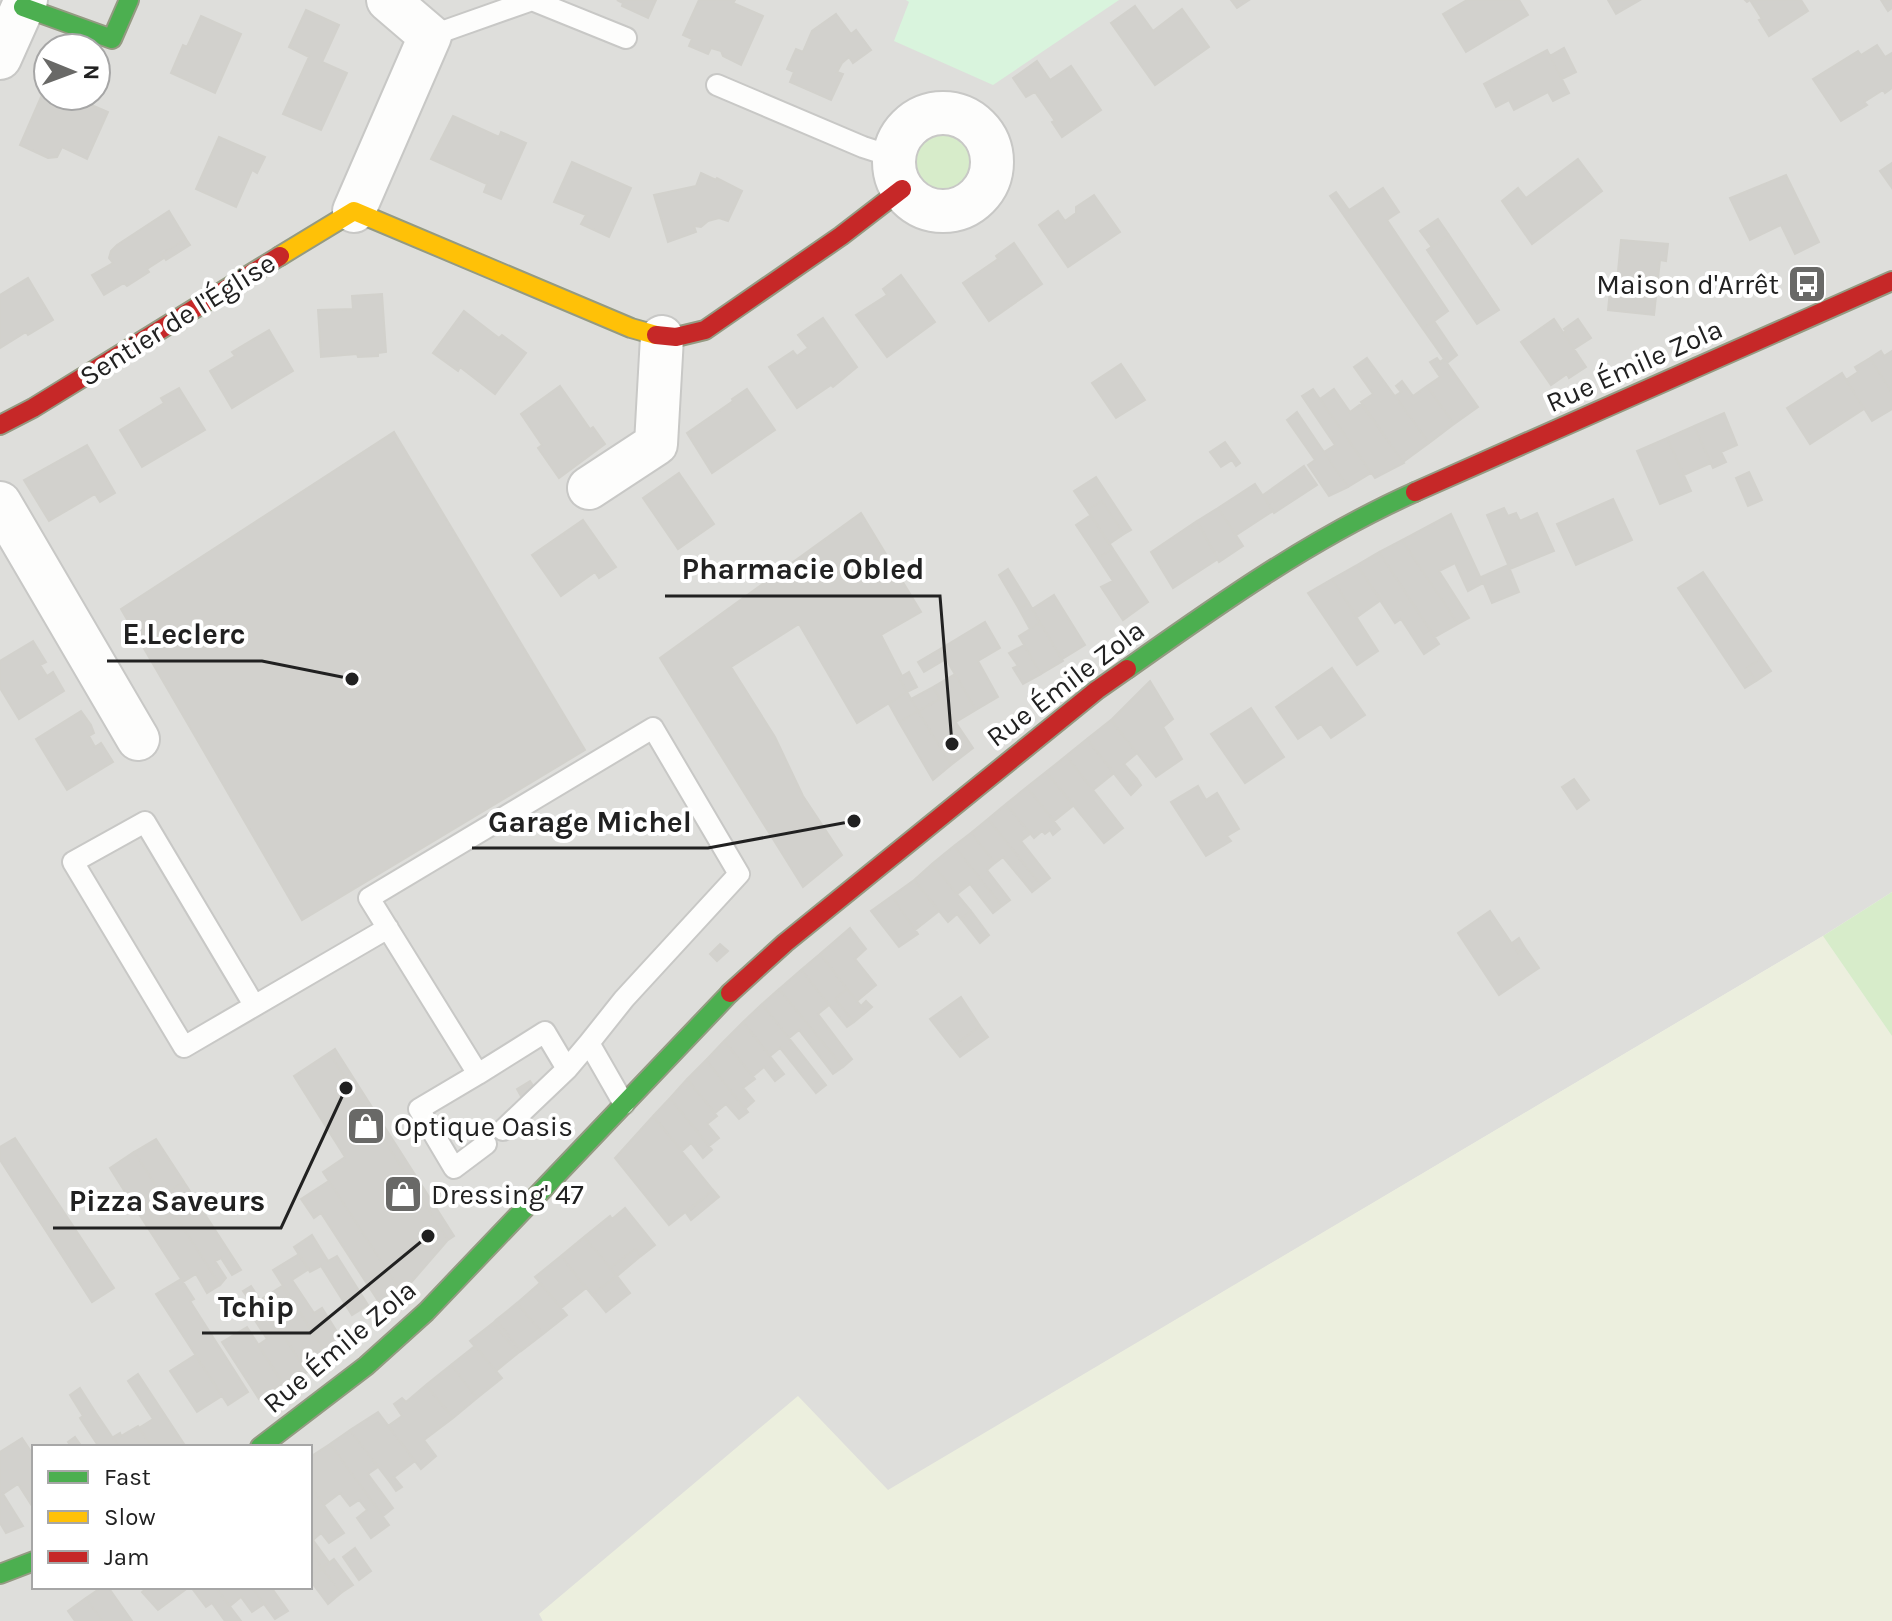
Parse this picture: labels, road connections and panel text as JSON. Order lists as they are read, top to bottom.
{
  "streets": {
    "main road": ["Sentier de l'Église", "Rue Émile Zola"]
  },
  "places": {
    "bus stop": ["Maison d'Arrêt"],
    "other": [
      "E.Leclerc",
      "Pharmacie Obled",
      "Garage Michel",
      "Pizza Saveurs",
      "Tchip"
    ],
    "shop": ["Optique Oasis", "Dressing' 47"]
  },
  "legend": ["Fast", "Slow", "Jam"],
  "north": "right"
}
